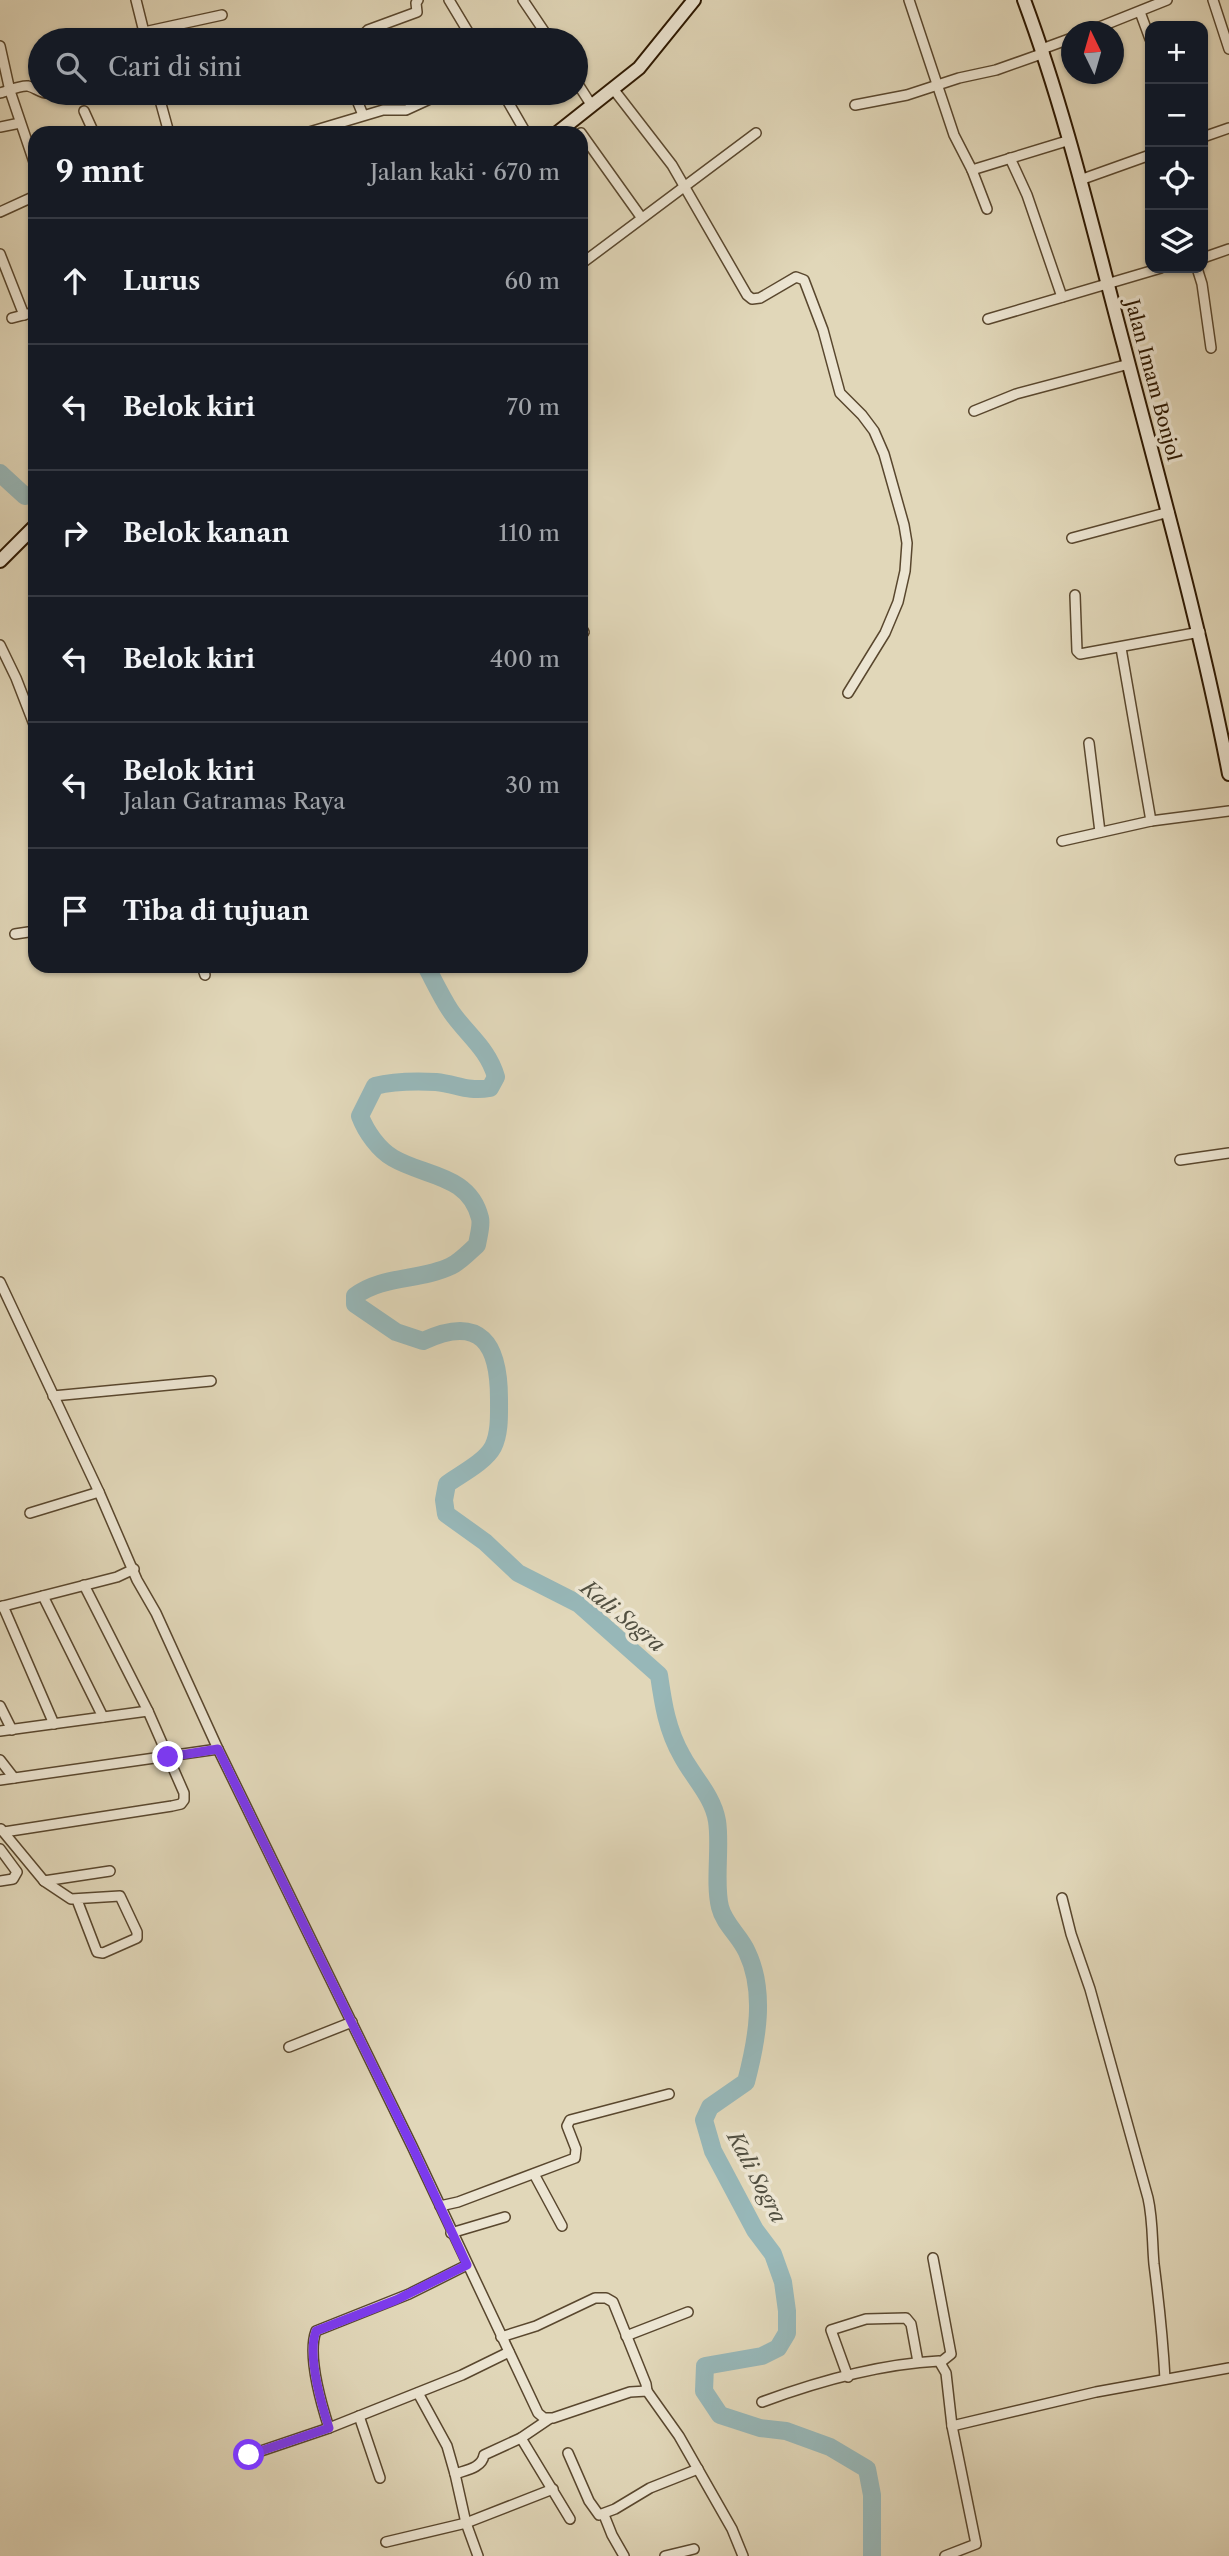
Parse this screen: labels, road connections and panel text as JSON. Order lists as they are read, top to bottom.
{
  "streets": {
    "main road": ["Jalan Imam Bonjol"]
  },
  "water": ["Kali Sogra"],
  "north": "top",
  "page": {
    "map_buttons": ["+", "−"],
    "search": "Cari di sini",
    "heading": ["9 mnt", "Jalan kaki · 670 m"],
    "list": [
      ["Lurus", "60 m"],
      ["Belok kiri", "70 m"],
      ["Belok kanan", "110 m"],
      ["Belok kiri", "400 m"],
      ["Belok kiri", "Jalan Gatramas Raya", "30 m"],
      "Tiba di tujuan"
    ]
  }
}
